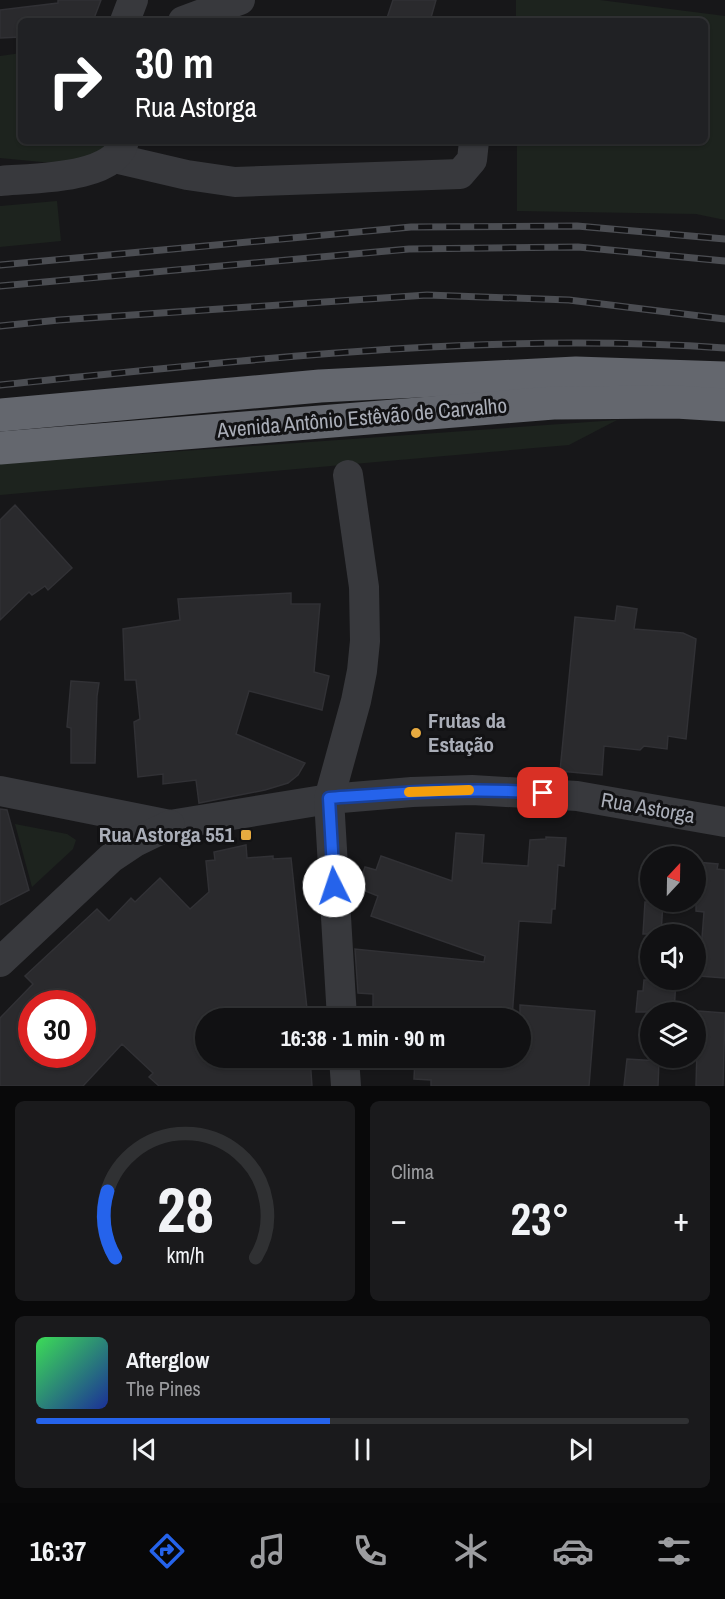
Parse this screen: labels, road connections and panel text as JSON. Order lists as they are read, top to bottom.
{
  "streets": {
    "highway": ["Avenida Antônio Estêvão de Carvalho"],
    "street": ["Rua Astorga"]
  },
  "places": {
    "other": ["Frutas da Estação"],
    "transit": ["Rua Astorga 551"]
  },
  "north": "top",
  "page": {
    "turn": ["30 m", "Rua Astorga"],
    "limit": "30",
    "trip": "16:38 · 1 min · 90 m",
    "tile": "Clima",
    "heat": ["−", "23°", "+"],
    "song": ["Afterglow", "The Pines"],
    "tabs": "16:37",
    "gauge": ["28", "km/h"]
  }
}
